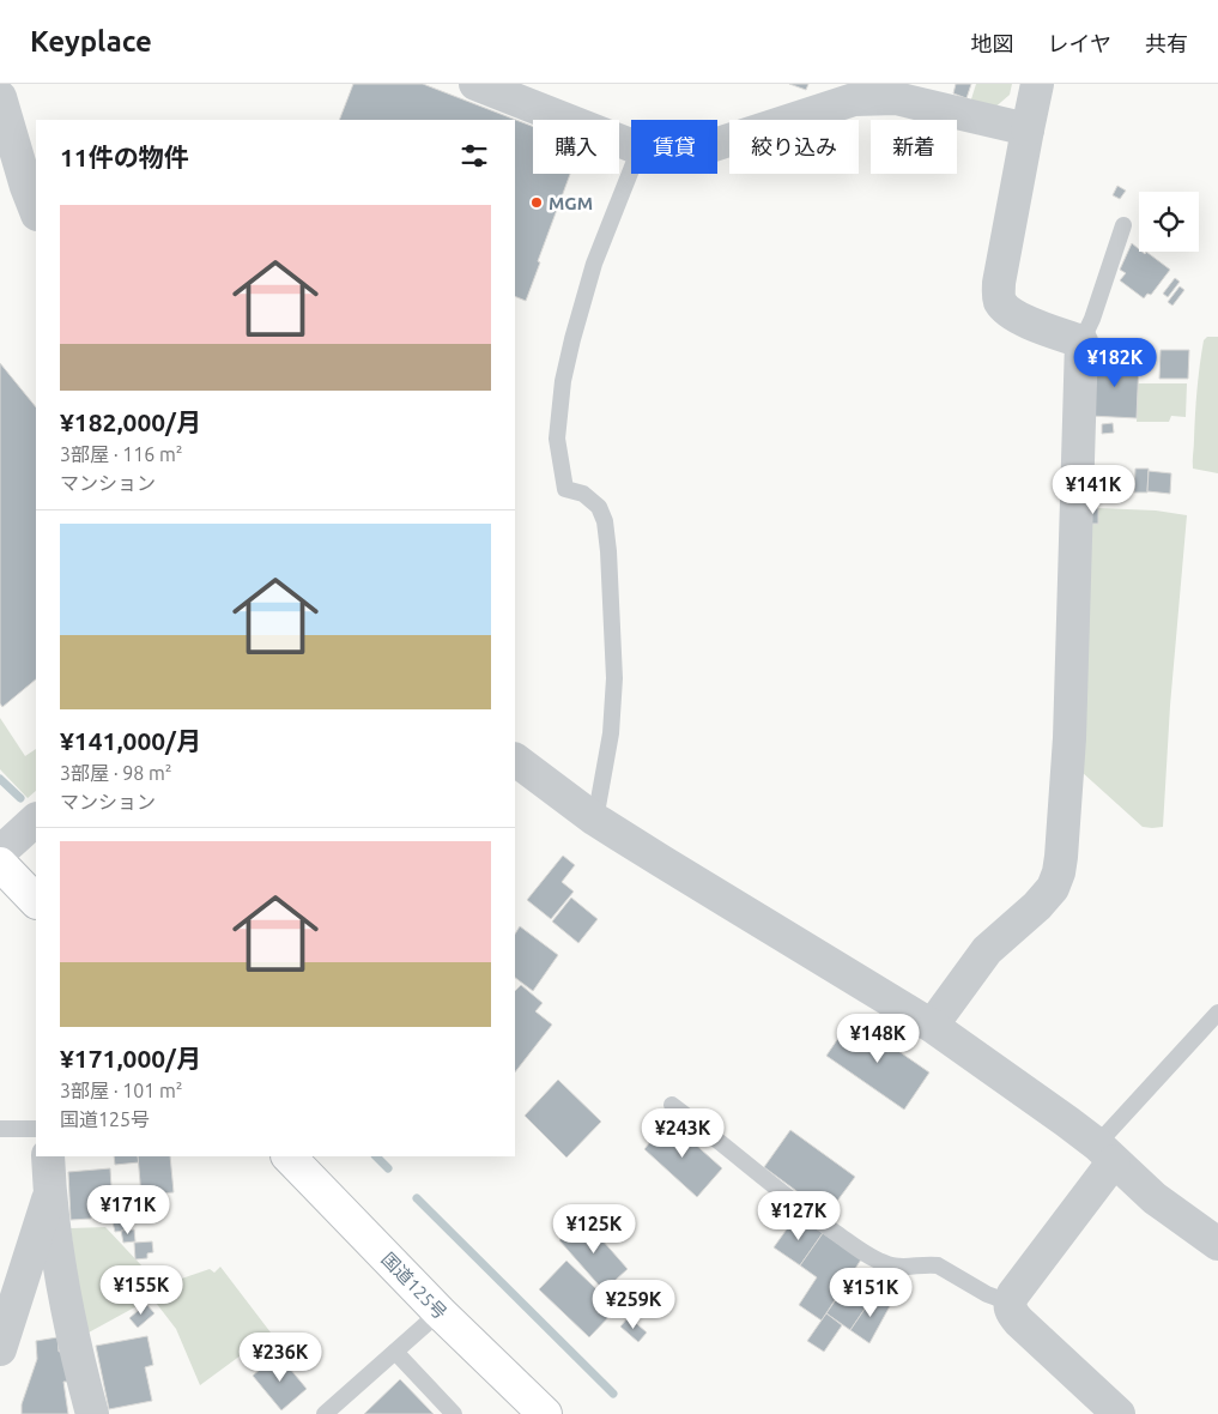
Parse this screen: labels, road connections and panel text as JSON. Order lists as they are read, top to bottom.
{
  "streets": {
    "highway": ["国道125号"]
  },
  "places": ["MGM"],
  "page": {
    "header": "Keyplace",
    "nav": ["地図", "レイヤ", "共有"],
    "chip": [
      "購入",
      "賃貸",
      "絞り込み",
      "新着"
    ],
    "heading": "11件の物件",
    "list": [
      {
        "name": "¥182,000/月",
        "note": "3部屋 · 116 m² · マンション"
      },
      {
        "name": "¥141,000/月",
        "note": "3部屋 · 98 m² · マンション"
      },
      {
        "name": "¥171,000/月",
        "note": "3部屋 · 101 m² · 国道125号"
      }
    ],
    "price": [
      "¥182K",
      "¥141K",
      "¥148K",
      "¥243K",
      "¥171K",
      "¥127K",
      "¥125K",
      "¥155K",
      "¥151K",
      "¥259K",
      "¥236K"
    ]
  }
}
